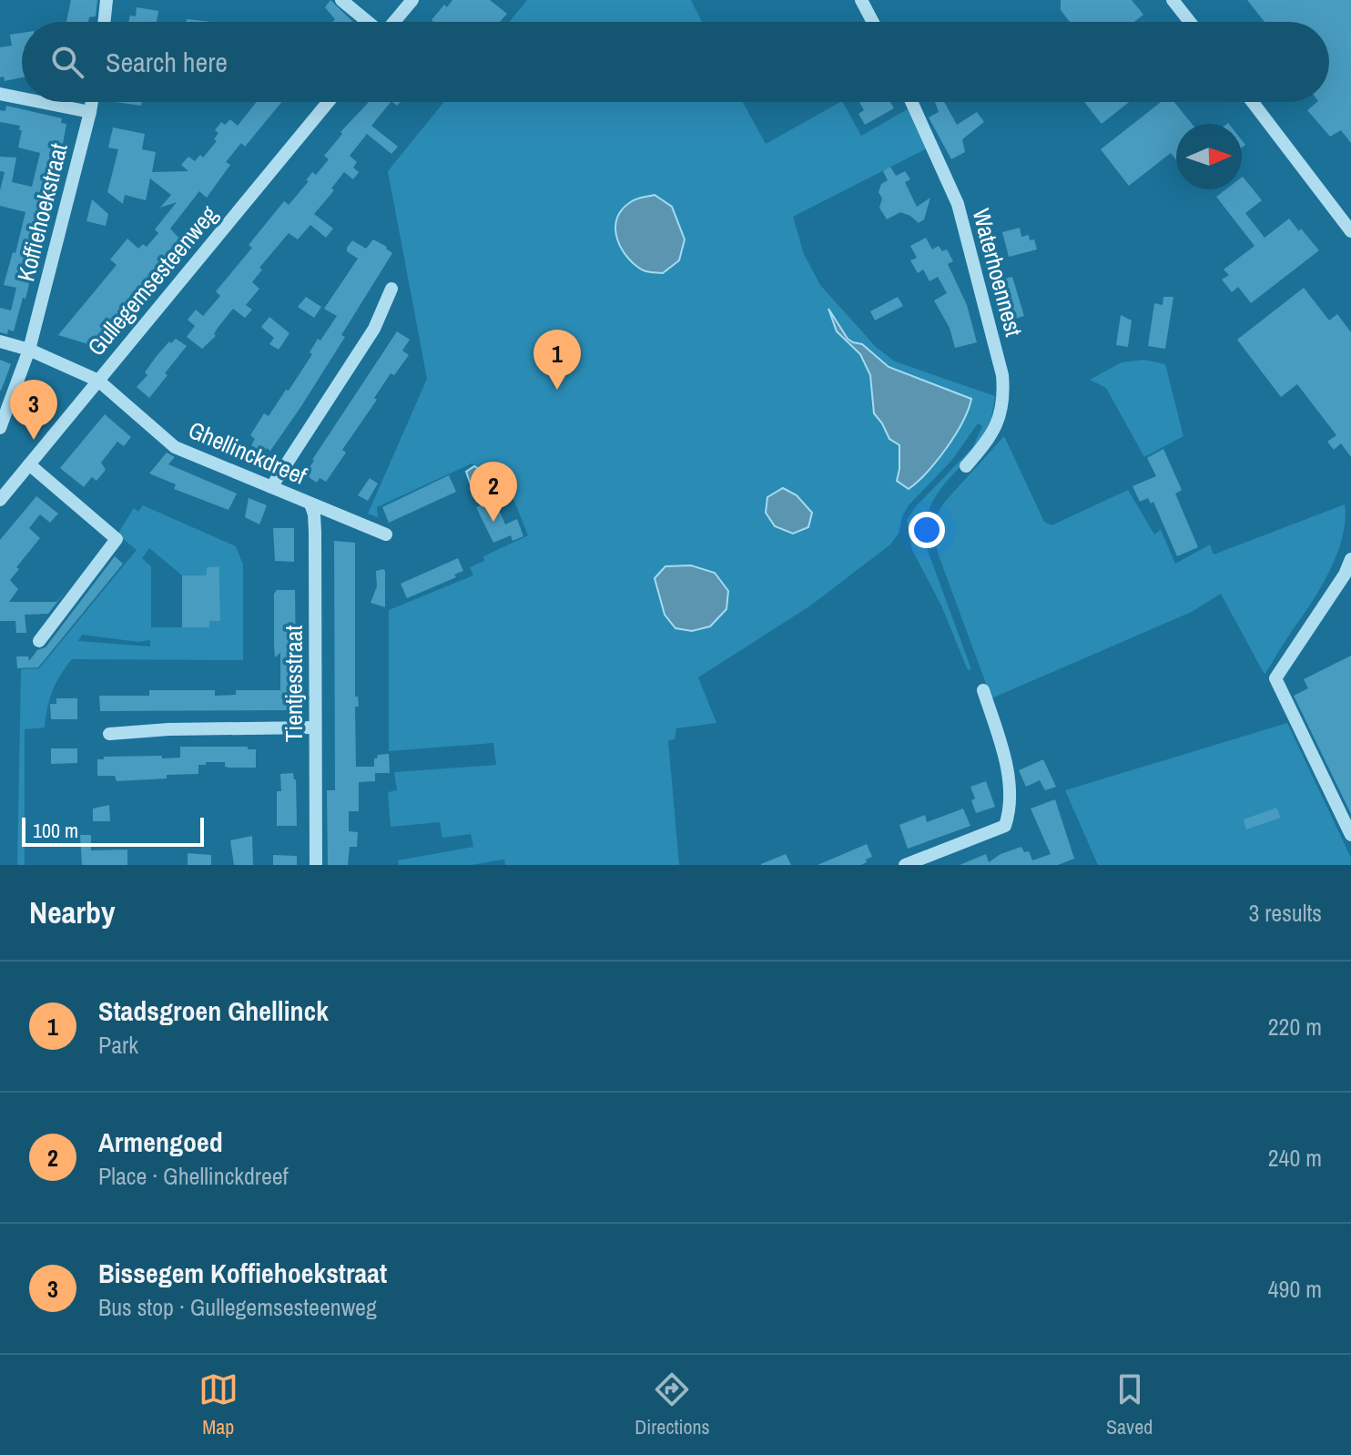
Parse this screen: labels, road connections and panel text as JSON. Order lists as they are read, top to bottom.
{
  "streets": {
    "street": [
      "Koffiehoekstraat",
      "Waterhoennest",
      "Gullegemsesteenweg",
      "Ghellinckdreef",
      "Tientjesstraat"
    ]
  },
  "crossings": [
    ["Koffiehoekstraat", "Ghellinckdreef"],
    ["Gullegemsesteenweg", "Ghellinckdreef"],
    ["Ghellinckdreef", "Tientjesstraat"]
  ],
  "scale_bar": "100 m",
  "north": "right",
  "page": {
    "search": "Search here",
    "pins": ["1", "3", "2"],
    "scale": "100 m",
    "heading": ["Nearby", "3 results"],
    "list": [
      {
        "mark": "1",
        "name": "Stadsgroen Ghellinck",
        "note": "Park",
        "value": "220 m"
      },
      {
        "mark": "2",
        "name": "Armengoed",
        "note": "Place · Ghellinckdreef",
        "value": "240 m"
      },
      {
        "mark": "3",
        "name": "Bissegem Koffiehoekstraat",
        "note": "Bus stop · Gullegemsesteenweg",
        "value": "490 m"
      }
    ],
    "nav": ["Map", "Directions", "Saved"]
  }
}
